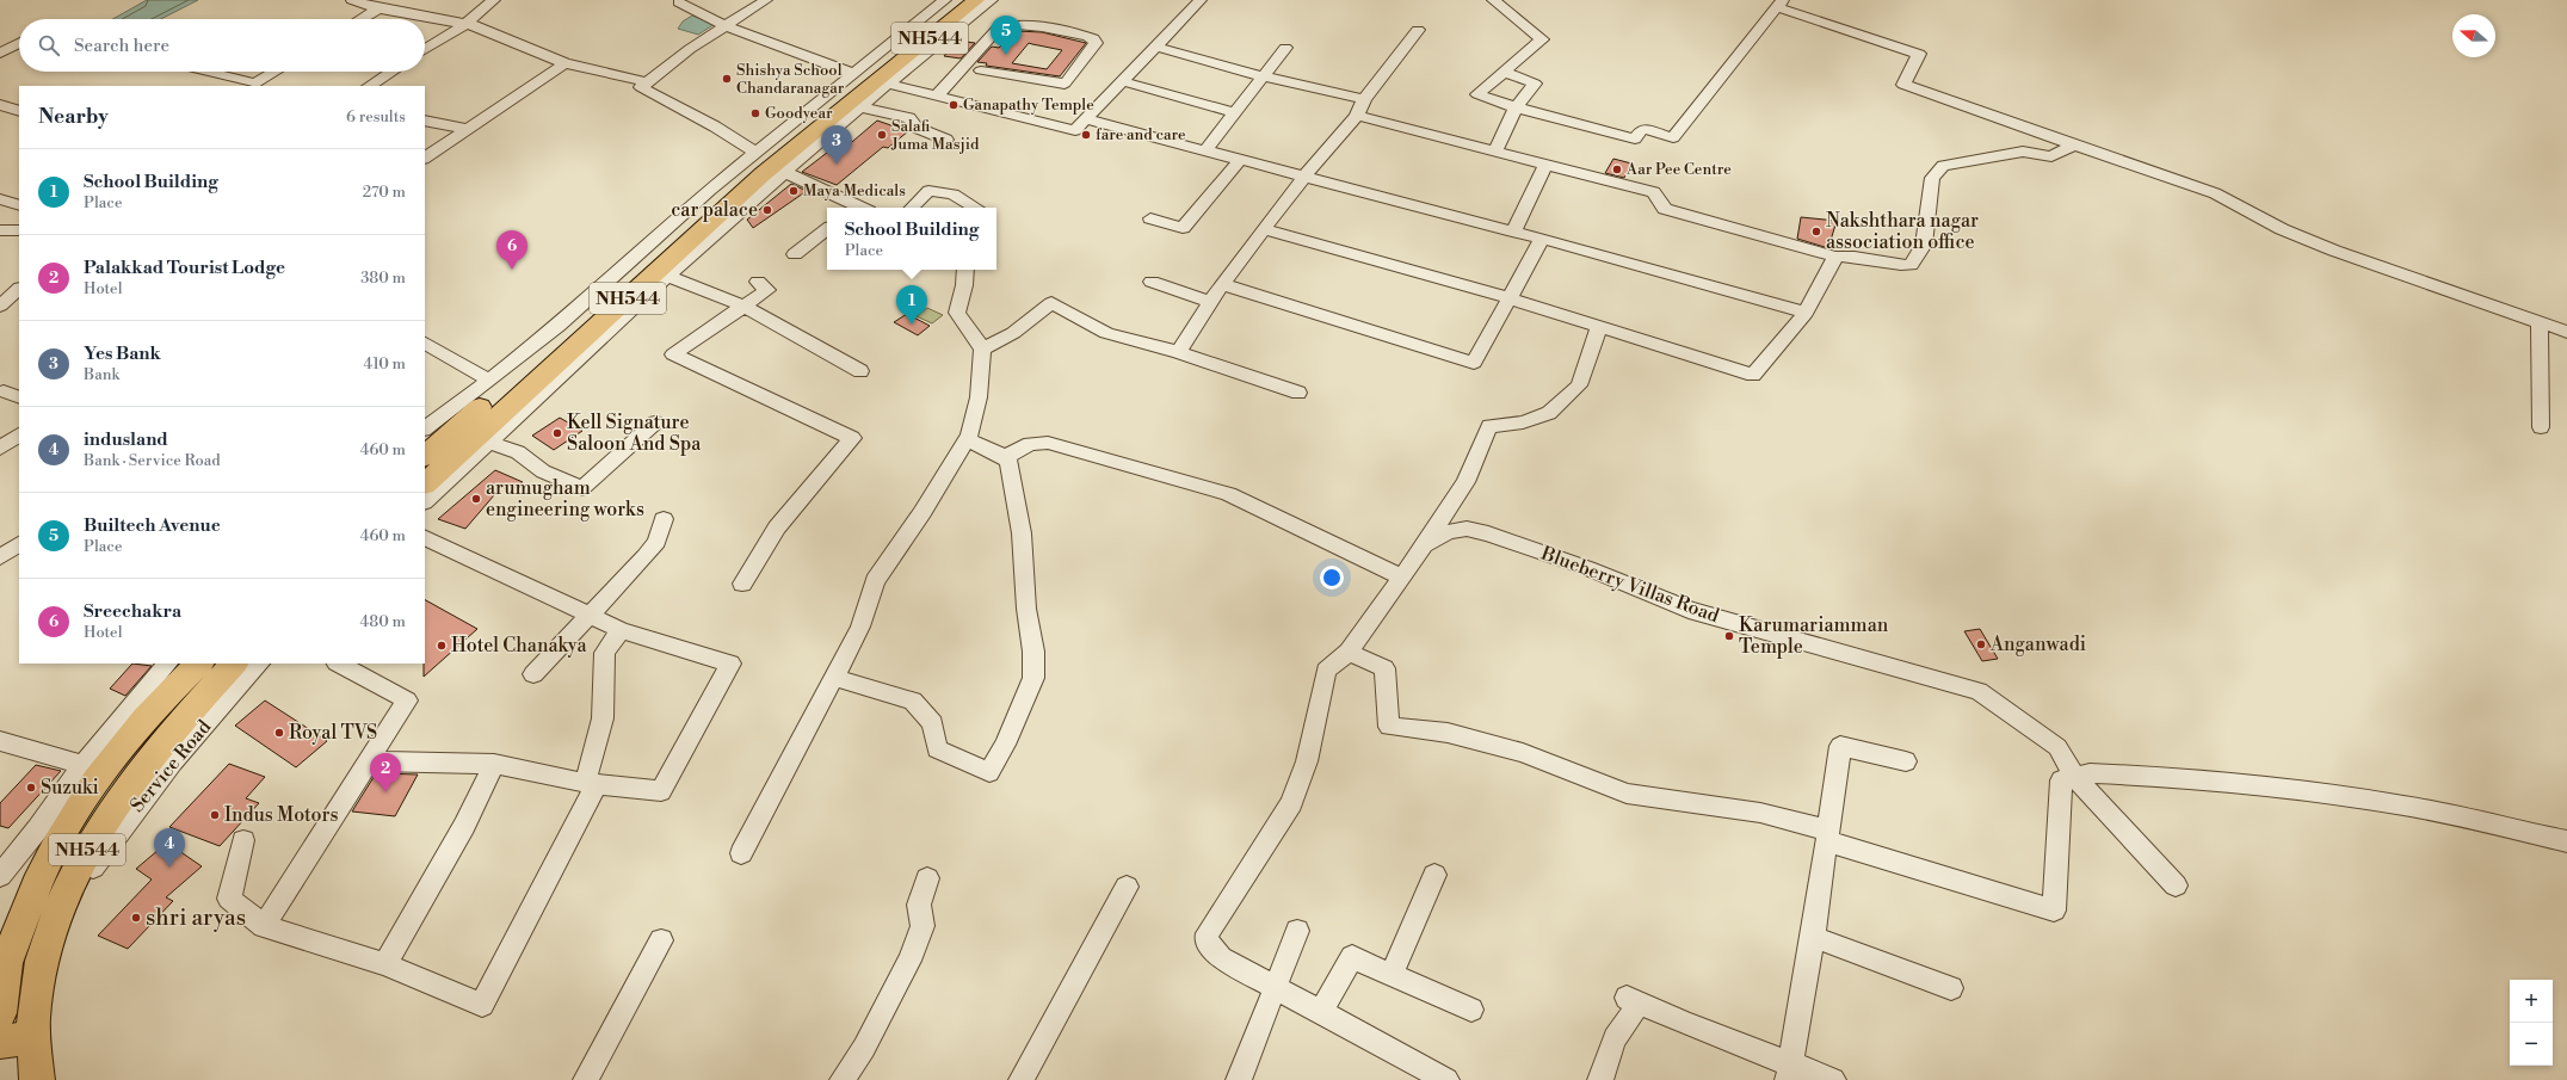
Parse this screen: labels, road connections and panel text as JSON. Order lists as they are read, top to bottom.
{
  "streets": {
    "highway": ["NH544"],
    "street": ["Blueberry Villas Road", "Service Road"]
  },
  "crossings": [
    ["NH544", "Service Road"]
  ],
  "places": [
    "Shishya School Chandaranagar",
    "Ganapathy Temple",
    "Goodyear",
    "Salafi Juma Masjid",
    "fare and care",
    "Aar Pee Centre",
    "Maya Medicals",
    "car palace",
    "Nakshthara nagar association office",
    "Kell Signature Saloon And Spa",
    "arumugham engineering works",
    "Karumariamman Temple",
    "Anganwadi",
    "Hotel Chanakya",
    "Royal TVS",
    "Suzuki",
    "Indus Motors",
    "shri aryas"
  ],
  "north": "left",
  "page": {
    "pins": [
      "5",
      "3",
      "6",
      "1",
      "2",
      "4"
    ],
    "search": "Search here",
    "heading": ["Nearby", "6 results"],
    "list": [
      {
        "mark": "1",
        "name": "School Building",
        "note": "Place",
        "value": "270 m"
      },
      {
        "mark": "2",
        "name": "Palakkad Tourist Lodge",
        "note": "Hotel",
        "value": "380 m"
      },
      {
        "mark": "3",
        "name": "Yes Bank",
        "note": "Bank",
        "value": "410 m"
      },
      {
        "mark": "4",
        "name": "indusland",
        "note": "Bank · Service Road",
        "value": "460 m"
      },
      {
        "mark": "5",
        "name": "Builtech Avenue",
        "note": "Place",
        "value": "460 m"
      },
      {
        "mark": "6",
        "name": "Sreechakra",
        "note": "Hotel",
        "value": "480 m"
      }
    ],
    "popup": ["School Building", "Place"],
    "map_buttons": ["+", "−"]
  }
}
